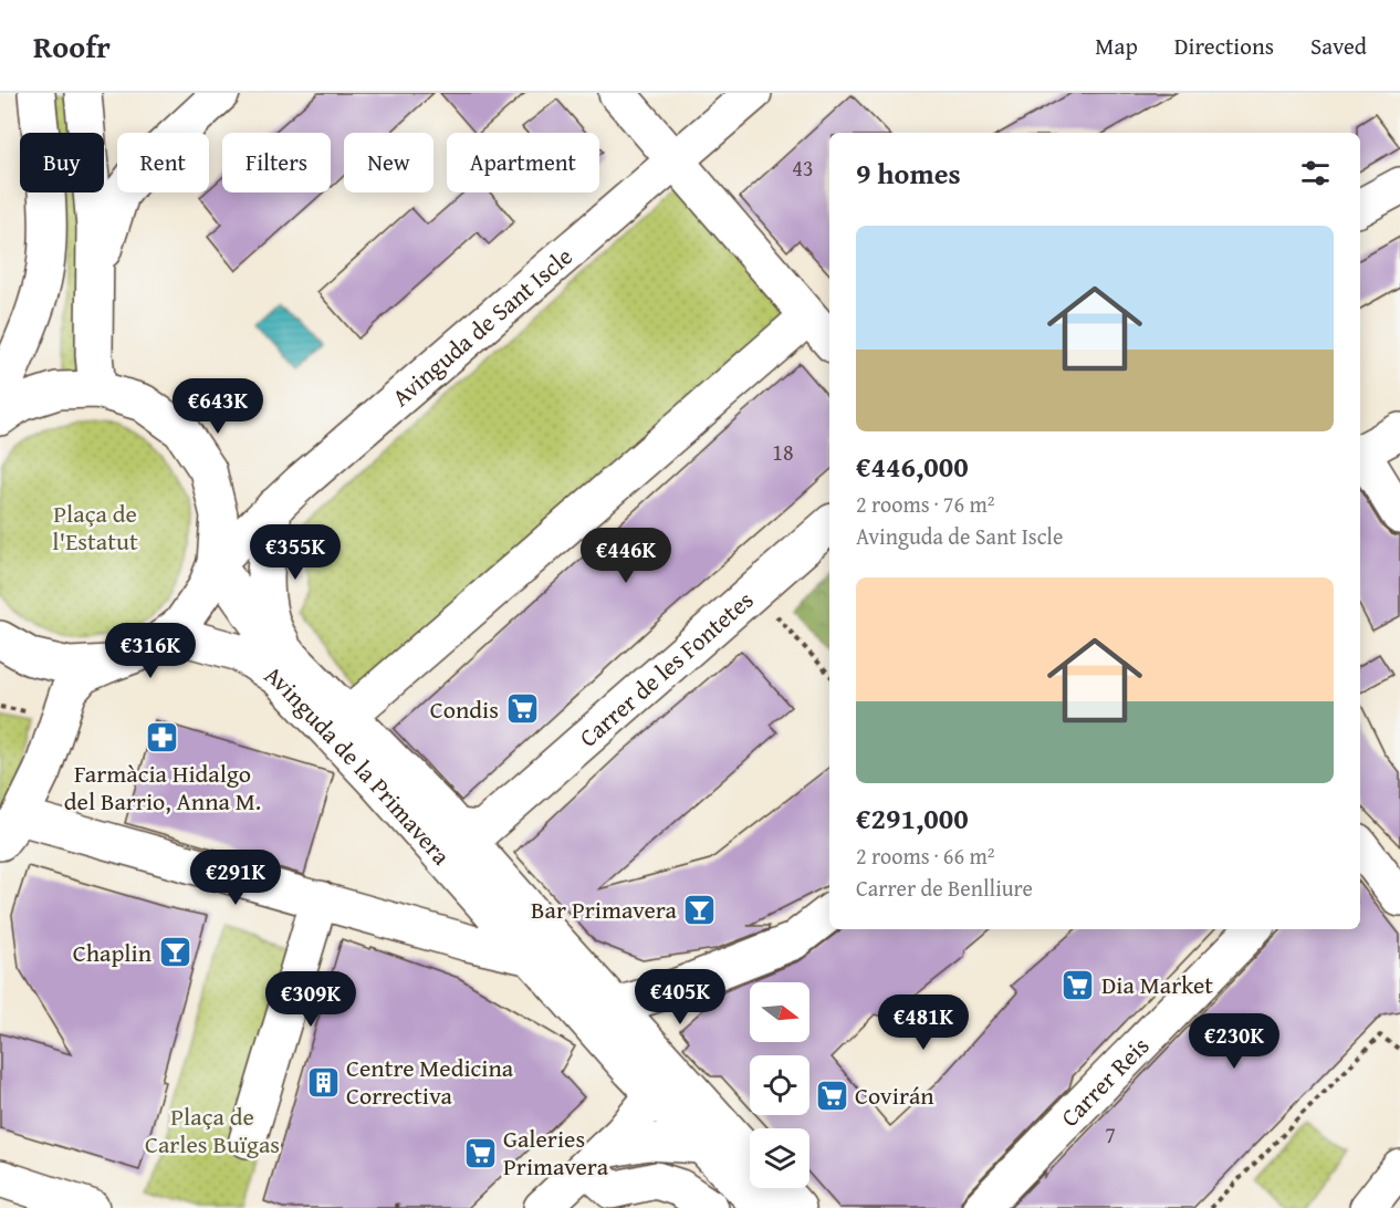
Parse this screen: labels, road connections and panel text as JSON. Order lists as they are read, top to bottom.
{
  "streets": {
    "street": [
      "Avinguda de Sant Iscle",
      "Carrer de les Fontetes",
      "Avinguda de la Primavera",
      "Carrer Reis"
    ]
  },
  "crossings": [
    ["Avinguda de Sant Iscle", "Avinguda de la Primavera"],
    ["Carrer de les Fontetes", "Avinguda de la Primavera"]
  ],
  "parks": ["Plaça de l'Estatut", "Plaça de Carles Buïgas"],
  "places": {
    "supermarket": [
      "Condis",
      "Dia Market",
      "Covirán",
      "Galeries Primavera"
    ],
    "pharmacy": ["Farmàcia Hidalgo del Barrio, Anna M."],
    "bar": ["Bar Primavera", "Chaplin"],
    "building": ["Centre Medicina Correctiva"]
  },
  "house_numbers": ["43", "18", "7"],
  "north": "right",
  "page": {
    "header": "Roofr",
    "nav": ["Map", "Directions", "Saved"],
    "chip": [
      "Buy",
      "Rent",
      "Filters",
      "New",
      "Apartment"
    ],
    "heading": "9 homes",
    "list": [
      {
        "name": "€446,000",
        "note": "2 rooms · 76 m² · Avinguda de Sant Iscle"
      },
      {
        "name": "€291,000",
        "note": "2 rooms · 66 m² · Carrer de Benlliure"
      }
    ],
    "price": [
      "€643K",
      "€355K",
      "€446K",
      "€316K",
      "€291K",
      "€405K",
      "€309K",
      "€481K",
      "€230K"
    ]
  }
}
